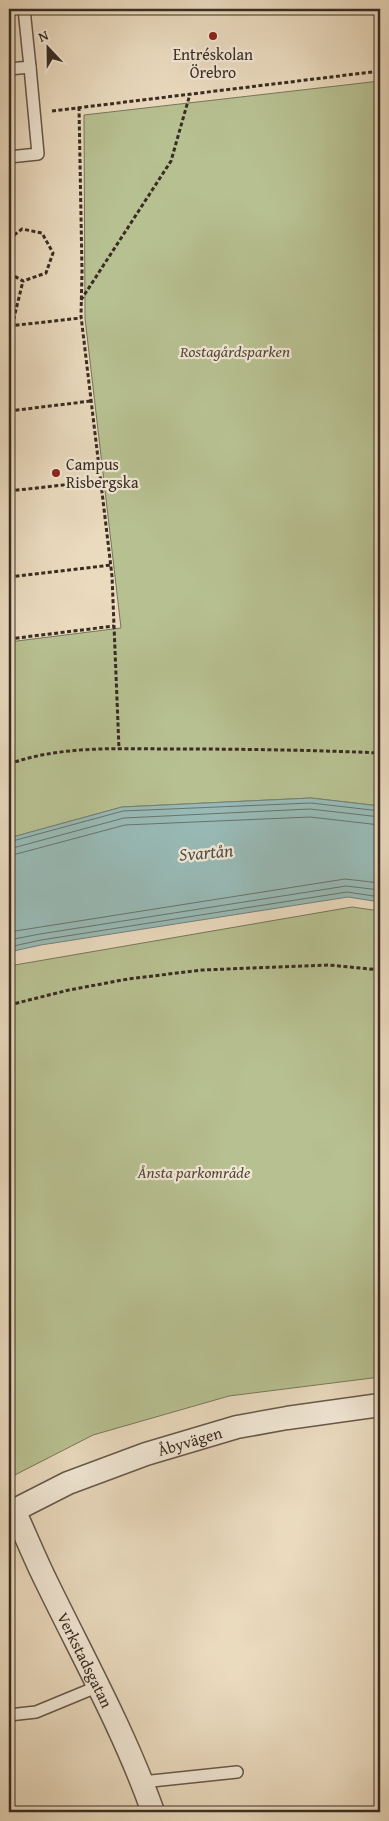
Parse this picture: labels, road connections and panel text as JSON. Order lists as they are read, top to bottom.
{
  "streets": {
    "street": ["Åbyvägen", "Verkstadsgatan"]
  },
  "crossings": [
    ["Åbyvägen", "Verkstadsgatan"]
  ],
  "water": ["Svartån"],
  "parks": ["Rostagårdsparken", "Ånsta parkområde"],
  "places": ["Entréskolan Örebro", "Campus Risbergska"],
  "north": "top"
}
